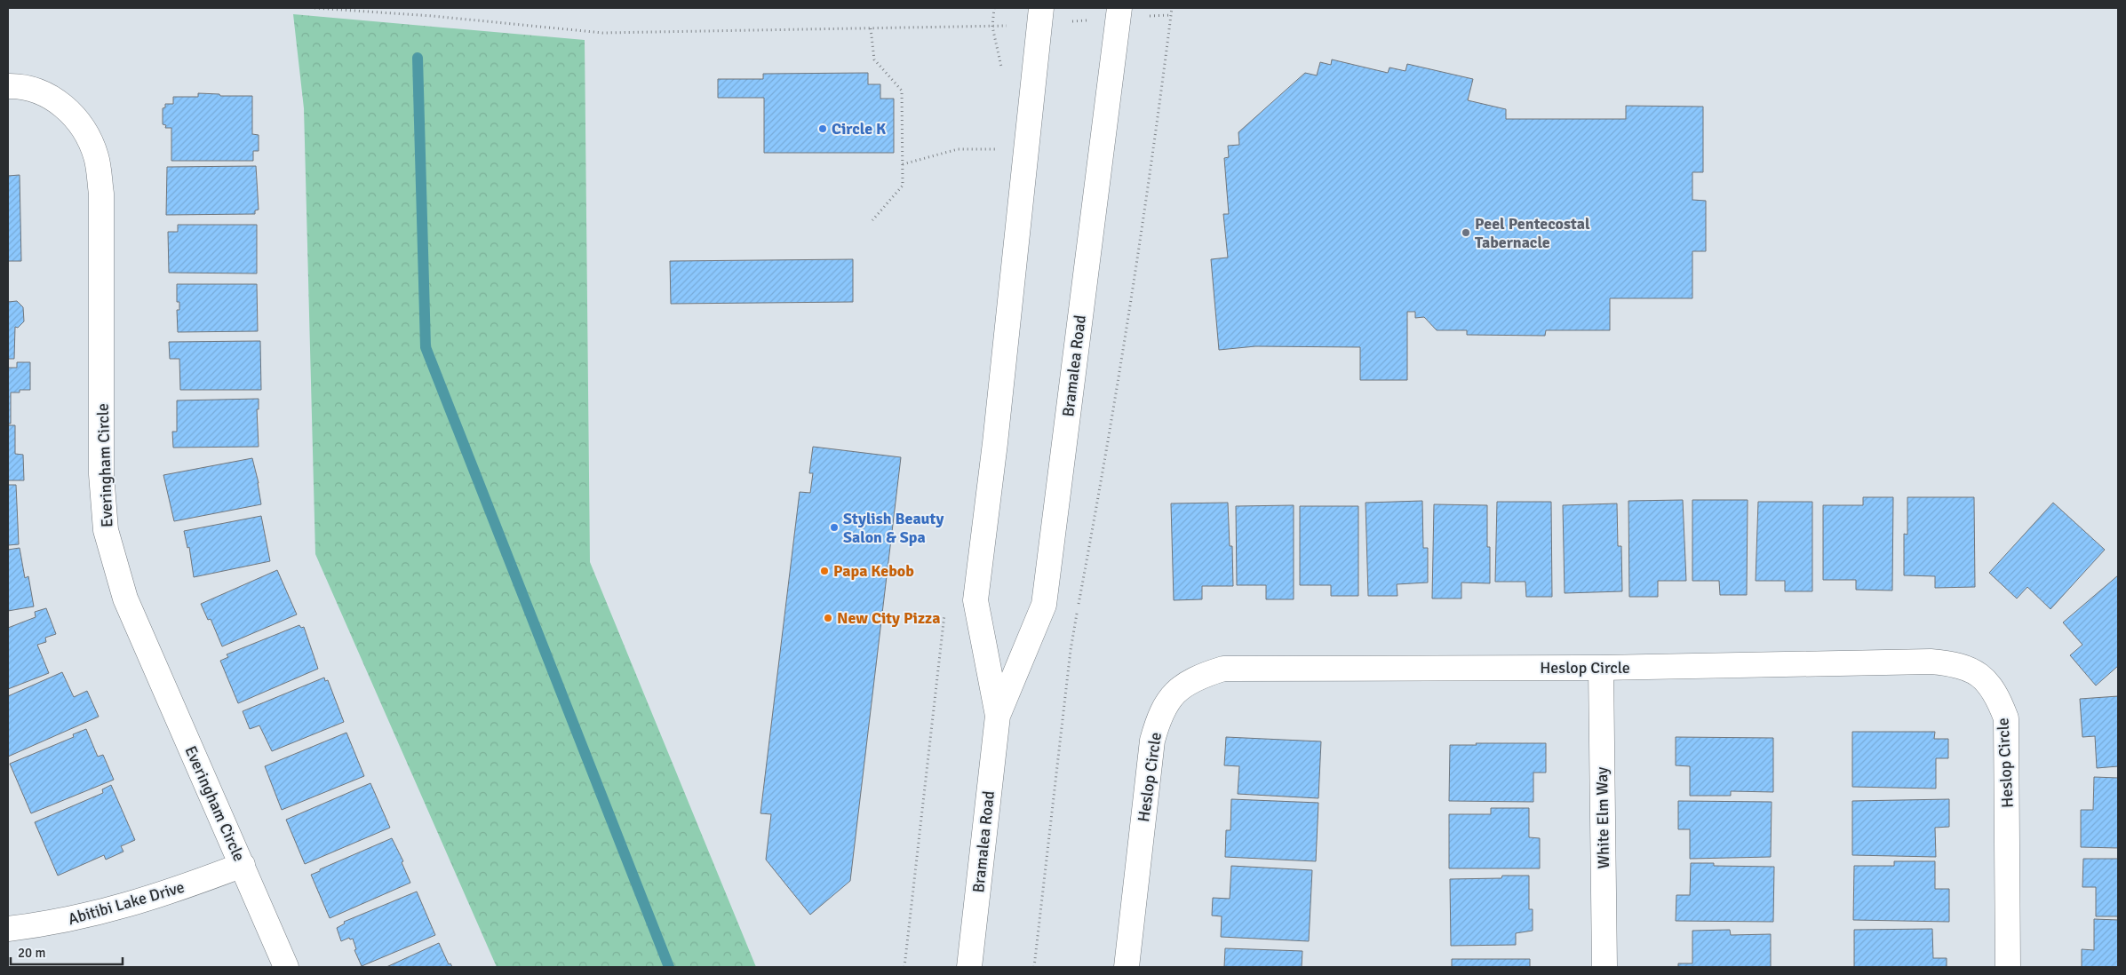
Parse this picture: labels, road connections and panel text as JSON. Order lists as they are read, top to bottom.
{
  "streets": {
    "street": [
      "Bramalea Road",
      "Everingham Circle",
      "Heslop Circle",
      "White Elm Way",
      "Abitibi Lake Drive"
    ]
  },
  "crossings": [
    ["Everingham Circle", "Abitibi Lake Drive"],
    ["Heslop Circle", "White Elm Way"]
  ],
  "places": [
    "Circle K",
    "Peel Pentecostal Tabernacle",
    "Stylish Beauty Salon & Spa",
    "Papa Kebob",
    "New City Pizza"
  ],
  "scale_bar": "20 m"
}
